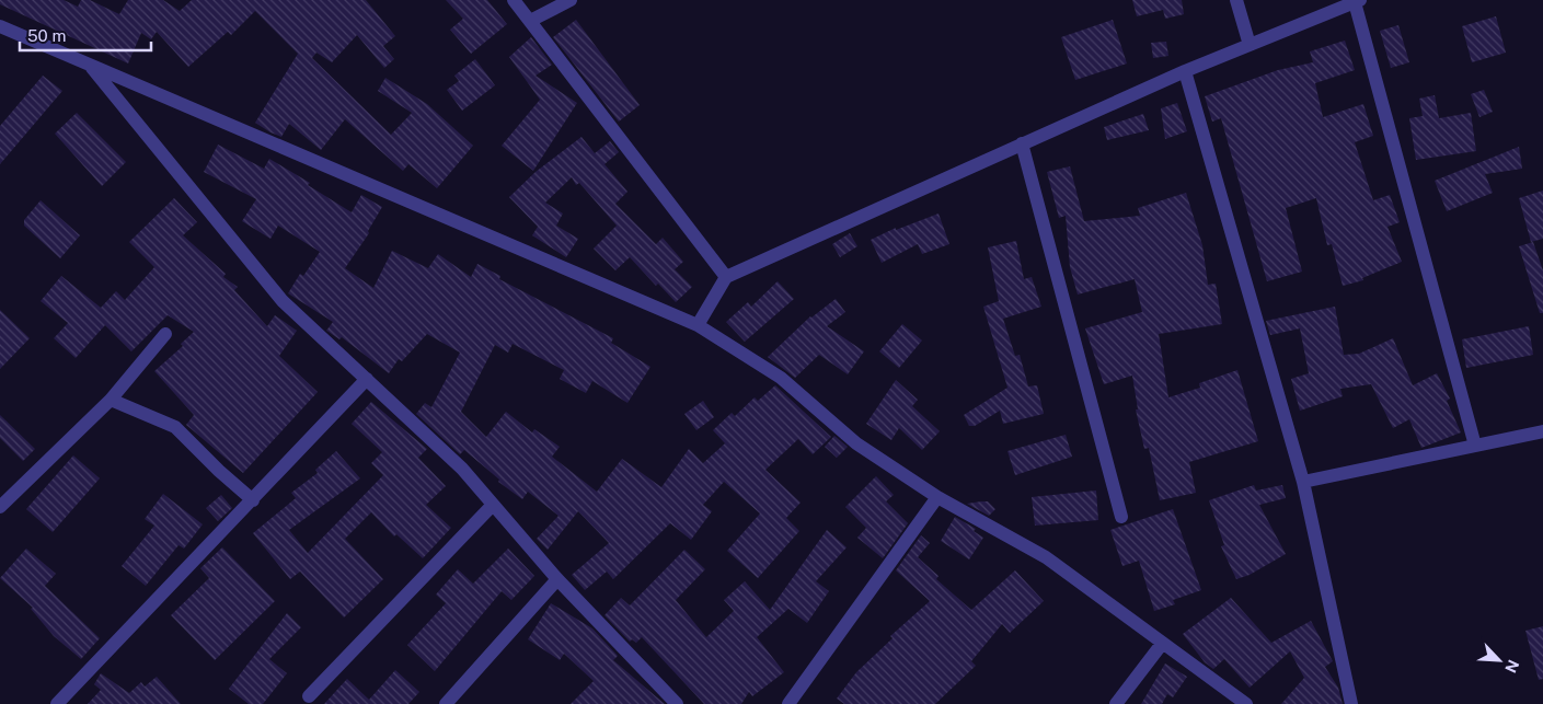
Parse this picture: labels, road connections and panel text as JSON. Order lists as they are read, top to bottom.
{
  "scale_bar": "50 m",
  "north": "bottom right"
}
